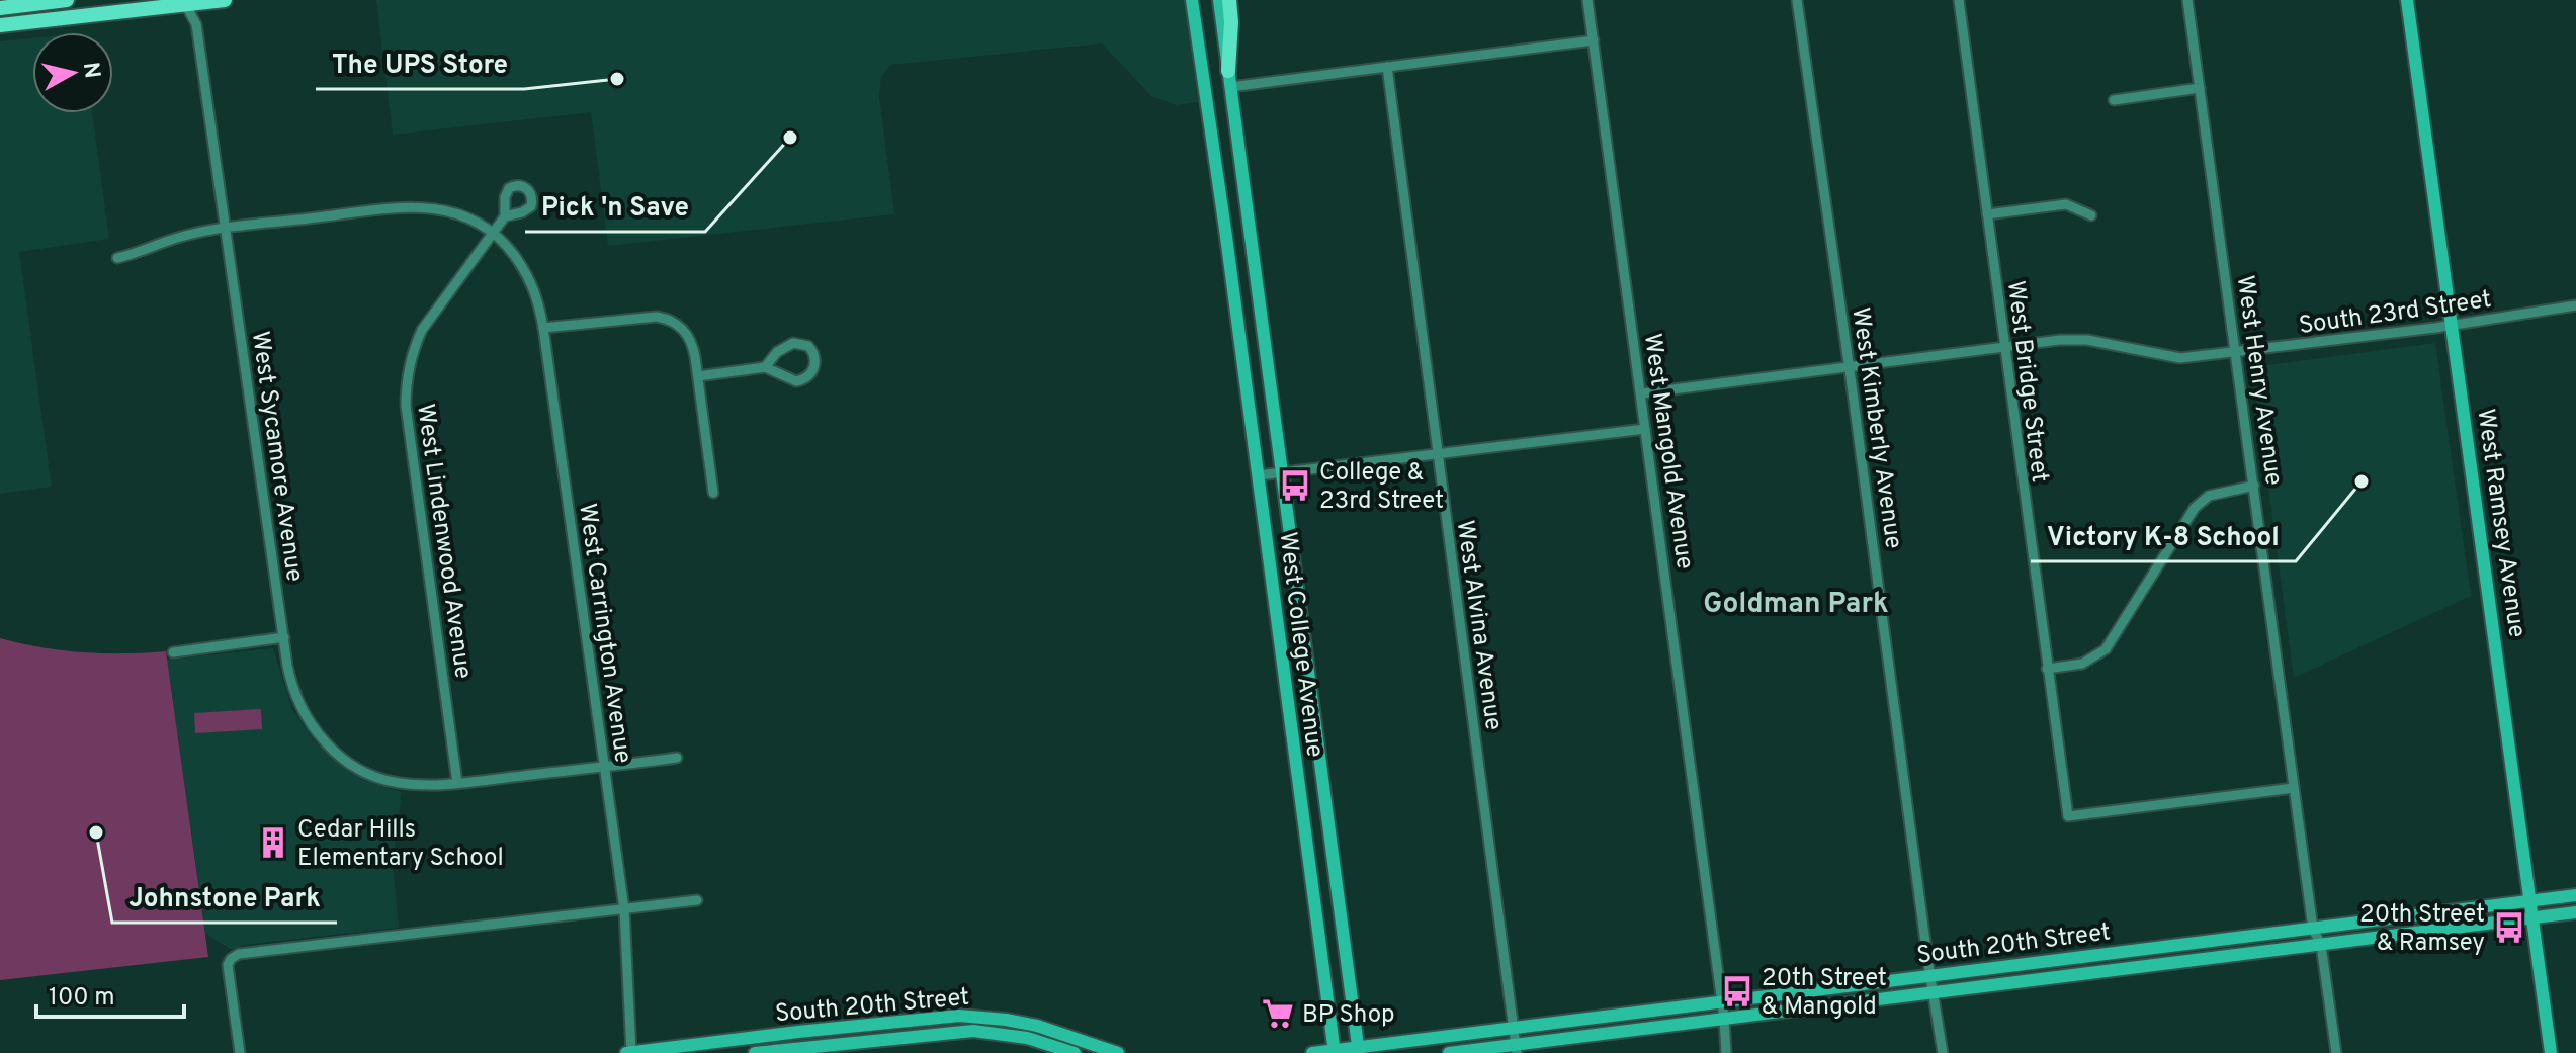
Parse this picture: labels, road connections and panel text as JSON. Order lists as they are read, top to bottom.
{
  "streets": {
    "street": [
      "South 23rd Street",
      "West Henry Avenue",
      "West Bridge Street",
      "West Kimberly Avenue",
      "West Mangold Avenue",
      "West Sycamore Avenue",
      "West Ramsey Avenue",
      "West Lindenwood Avenue",
      "West Alvina Avenue",
      "West Carrington Avenue",
      "West College Avenue",
      "South 20th Street"
    ]
  },
  "crossings": [
    ["South 23rd Street", "West Henry Avenue"],
    ["South 23rd Street", "West Bridge Street"],
    ["South 23rd Street", "West Kimberly Avenue"],
    ["South 23rd Street", "West Mangold Avenue"],
    ["South 23rd Street", "West Ramsey Avenue"],
    ["West Henry Avenue", "West Bridge Street"],
    ["West Henry Avenue", "South 20th Street"],
    ["West Kimberly Avenue", "South 20th Street"],
    ["West Mangold Avenue", "South 20th Street"],
    ["West Sycamore Avenue", "West Lindenwood Avenue"],
    ["West Sycamore Avenue", "West Carrington Avenue"],
    ["West Ramsey Avenue", "South 20th Street"],
    ["West Lindenwood Avenue", "West Carrington Avenue"],
    ["West Alvina Avenue", "South 20th Street"],
    ["West Carrington Avenue", "South 20th Street"],
    ["West College Avenue", "South 20th Street"]
  ],
  "districts": ["Goldman Park"],
  "places": {
    "other": [
      "The UPS Store",
      "Pick 'n Save",
      "Victory K-8 School",
      "Johnstone Park"
    ],
    "bus stop": ["College & 23rd Street", "20th Street & Ramsey", "20th Street & Mangold"],
    "building": ["Cedar Hills Elementary School"],
    "supermarket": ["BP Shop"]
  },
  "scale_bar": "100 m",
  "north": "right"
}
